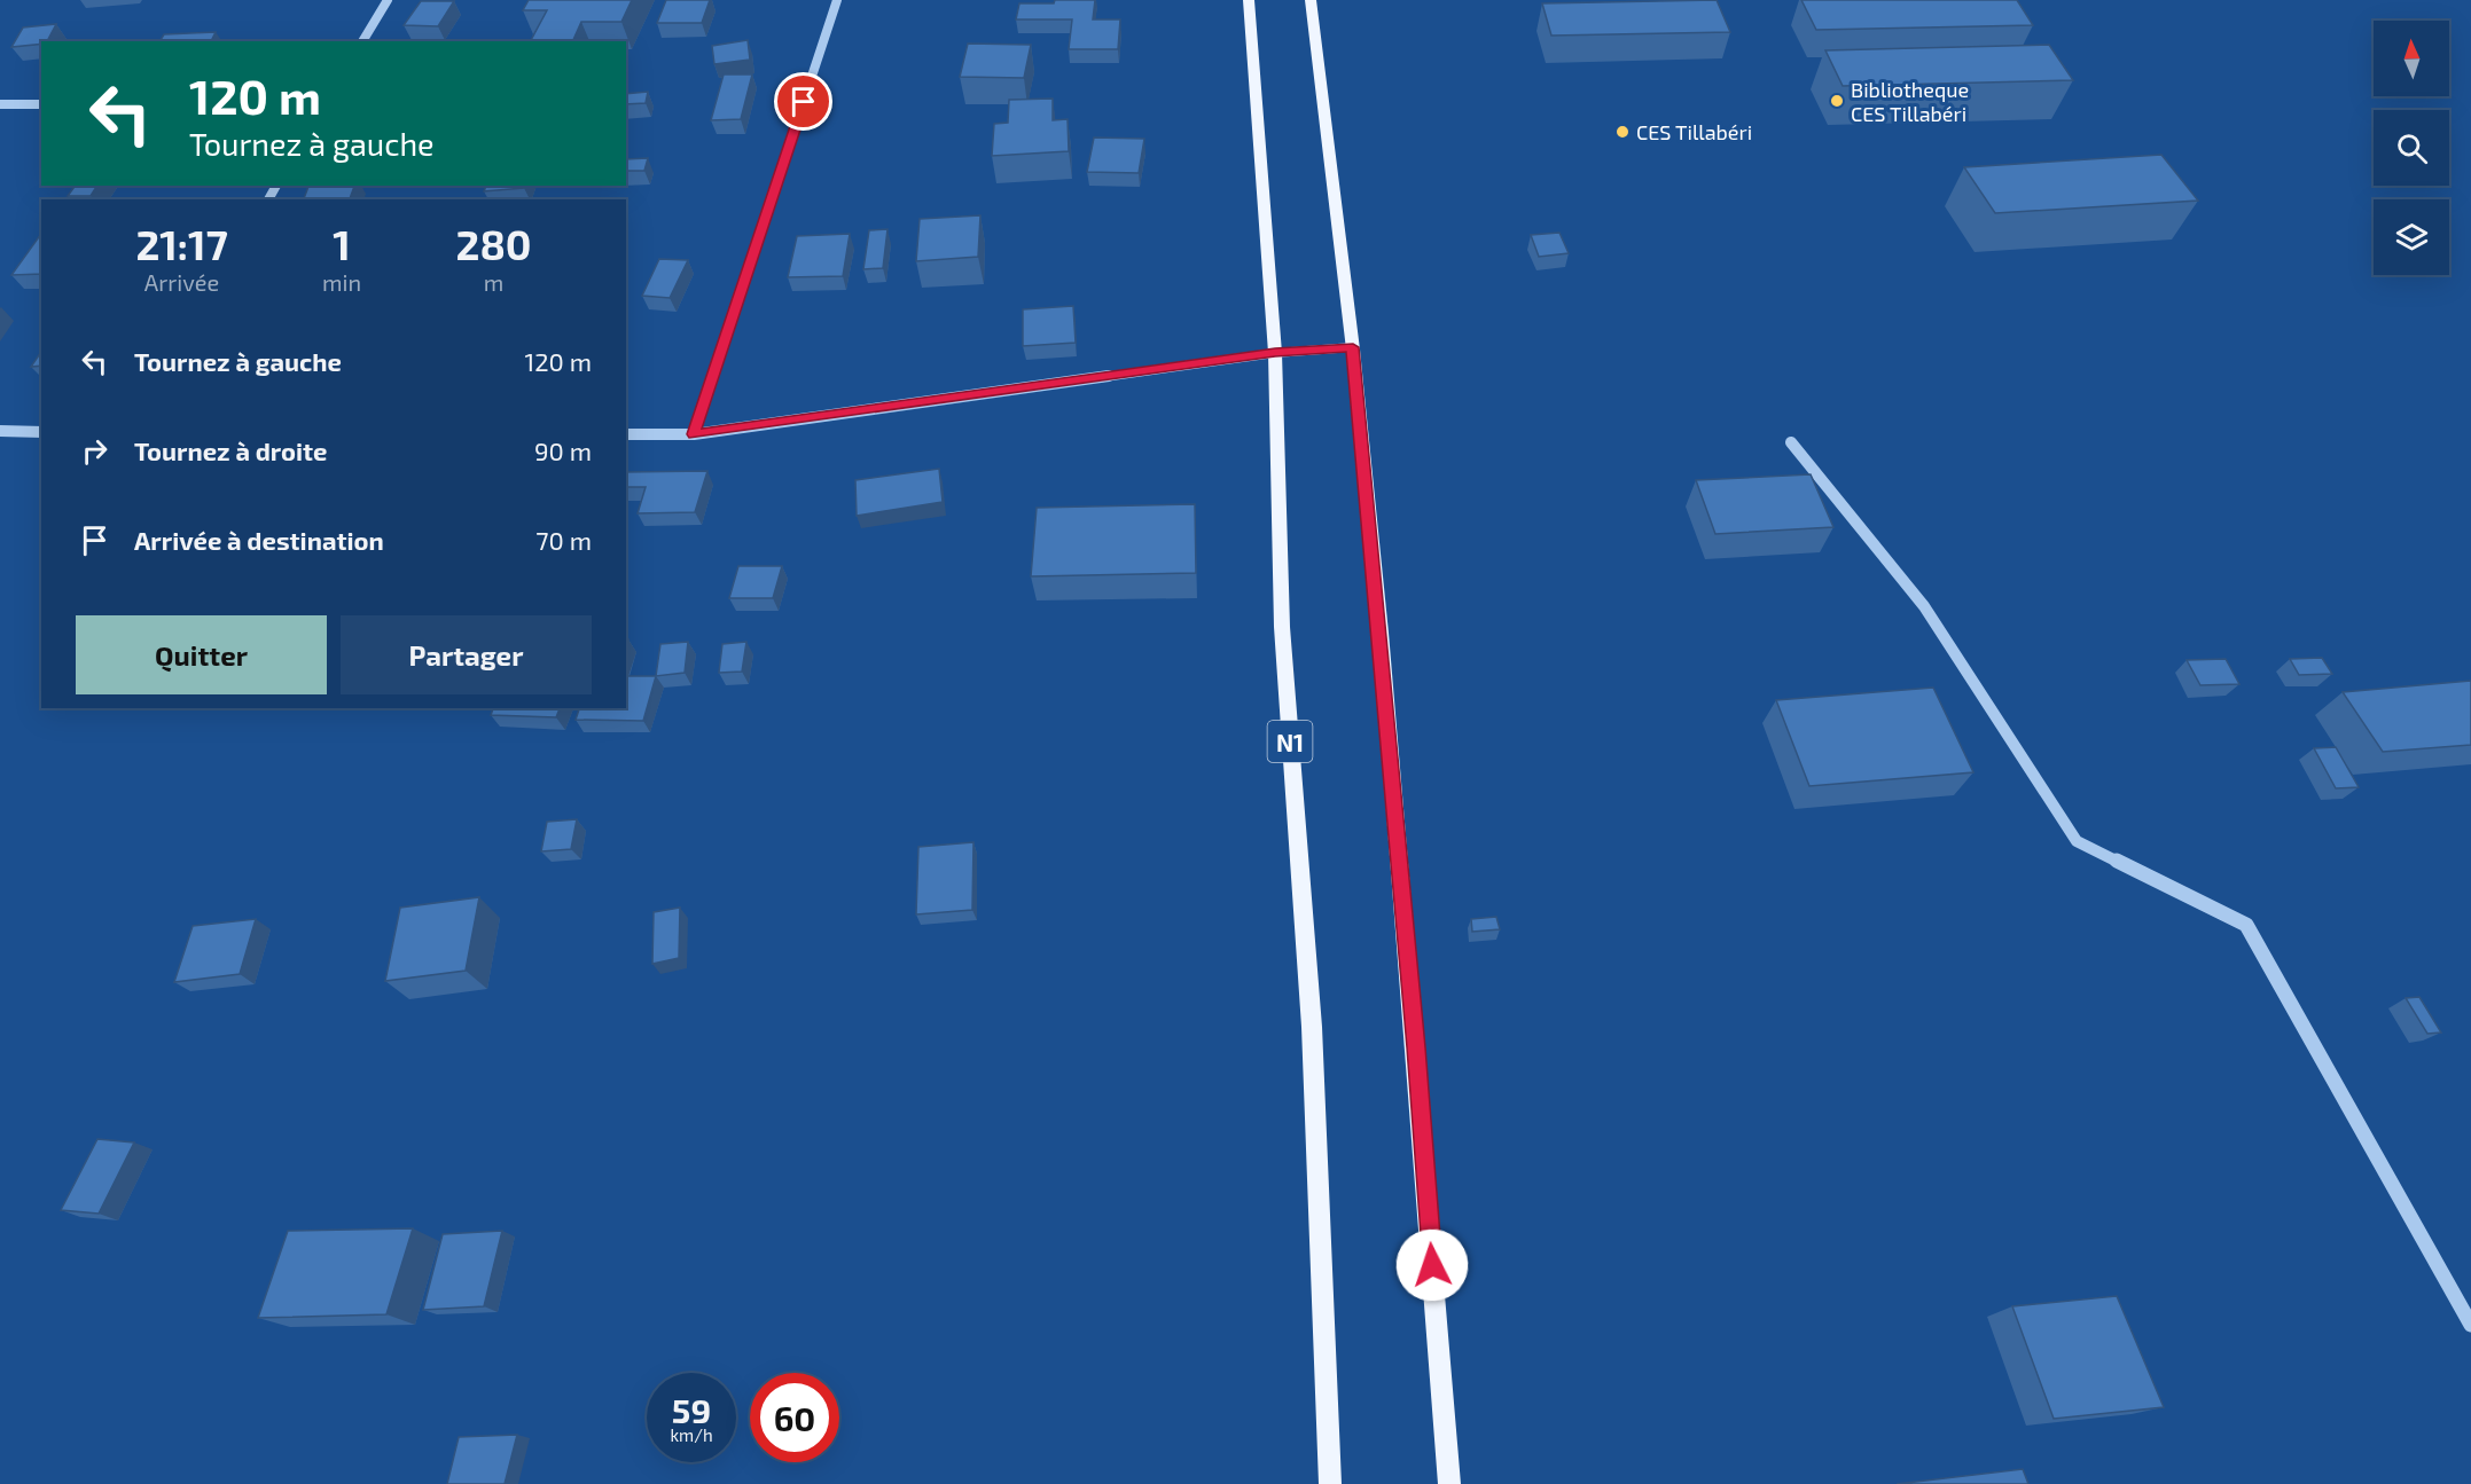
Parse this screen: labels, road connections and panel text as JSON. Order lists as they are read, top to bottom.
{
  "streets": {
    "main road": ["N1"]
  },
  "places": ["Bibliotheque CES Tillabéri", "CES Tillabéri"],
  "north": "top",
  "page": {
    "turn": ["120 m", "Tournez à gauche"],
    "eta": [
      "21:17",
      "Arrivée",
      "1",
      "min",
      "280",
      "m"
    ],
    "list": [
      {
        "name": "Tournez à gauche",
        "value": "120 m"
      },
      {
        "name": "Tournez à droite",
        "value": "90 m"
      },
      {
        "name": "Arrivée à destination",
        "value": "70 m"
      }
    ],
    "buttons": ["Quitter", "Partager"],
    "speed": "59 km/h",
    "limit": "60"
  }
}
